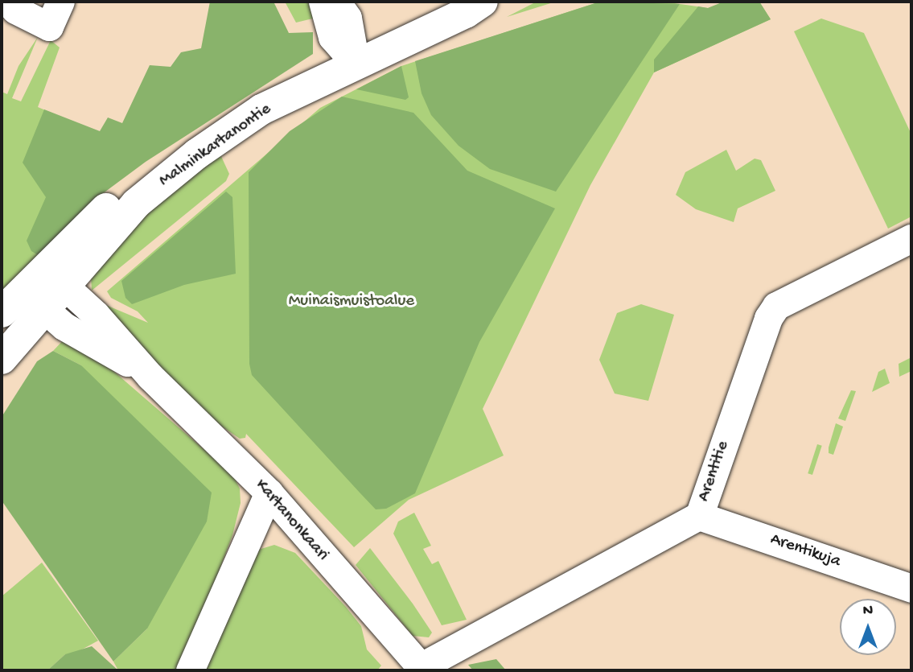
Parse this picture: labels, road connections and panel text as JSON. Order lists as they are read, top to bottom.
{
  "streets": {
    "main road": ["Malminkartanontie"],
    "street": ["Arentitie", "Kartanonkaari", "Arentikuja"]
  },
  "crossings": [
    ["Malminkartanontie", "Kartanonkaari"],
    ["Arentitie", "Kartanonkaari"],
    ["Arentitie", "Arentikuja"]
  ],
  "parks": ["Muinaismuistoalue"],
  "north": "top"
}
